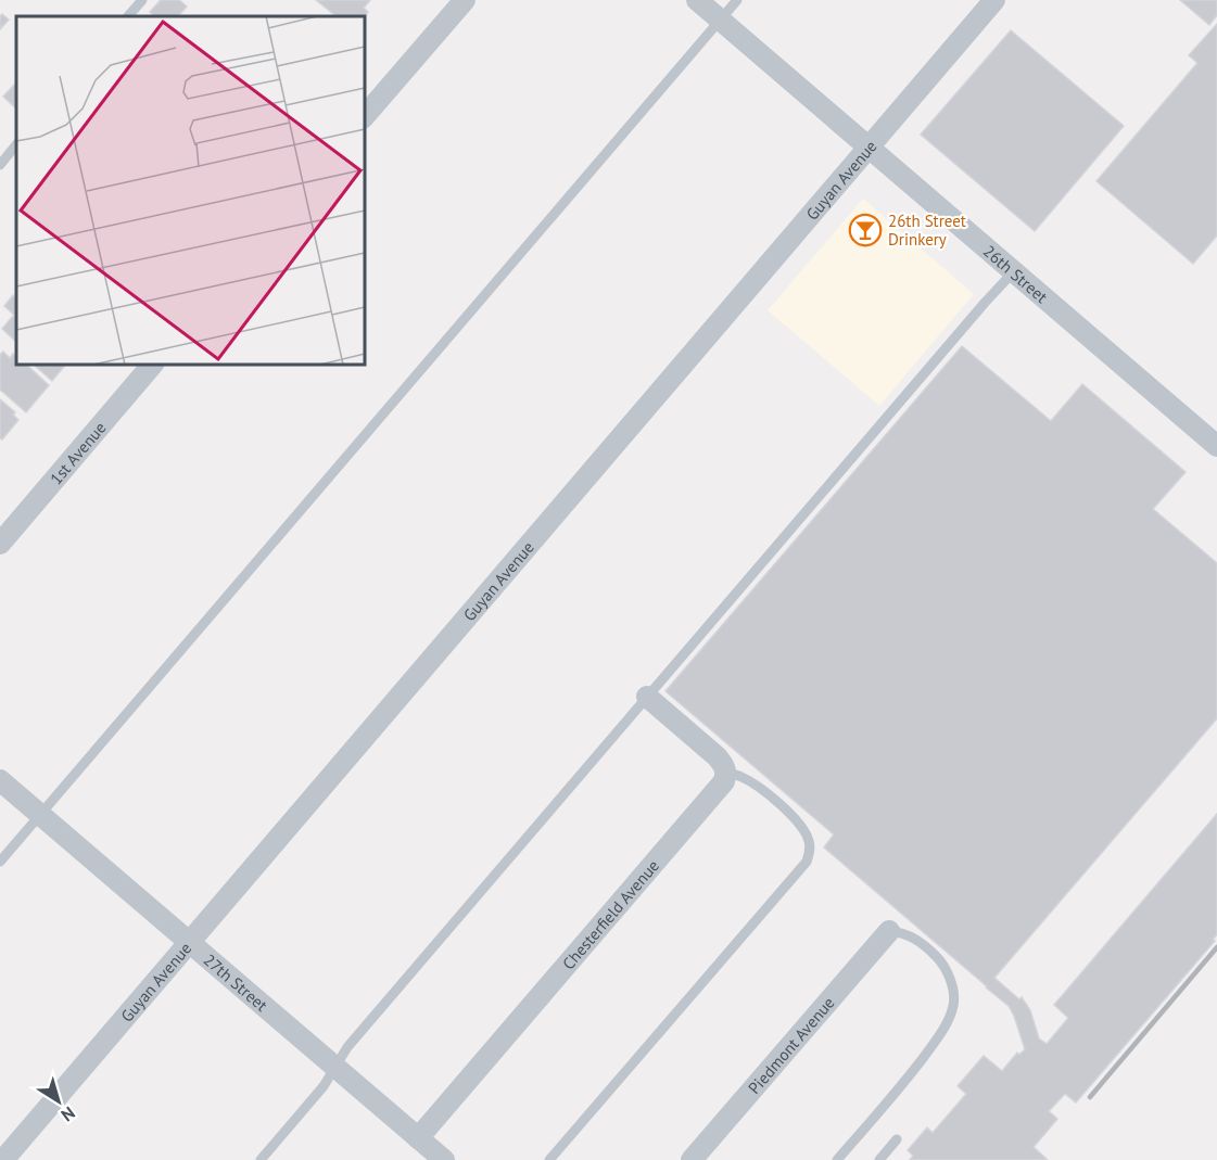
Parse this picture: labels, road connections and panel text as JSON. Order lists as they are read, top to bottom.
{
  "streets": {
    "street": [
      "Guyan Avenue",
      "26th Street",
      "1st Avenue",
      "Chesterfield Avenue",
      "27th Street",
      "Piedmont Avenue"
    ]
  },
  "crossings": [
    ["Guyan Avenue", "26th Street"],
    ["Guyan Avenue", "27th Street"],
    ["Chesterfield Avenue", "27th Street"]
  ],
  "places": {
    "bar": ["26th Street Drinkery"]
  },
  "north": "bottom right"
}
